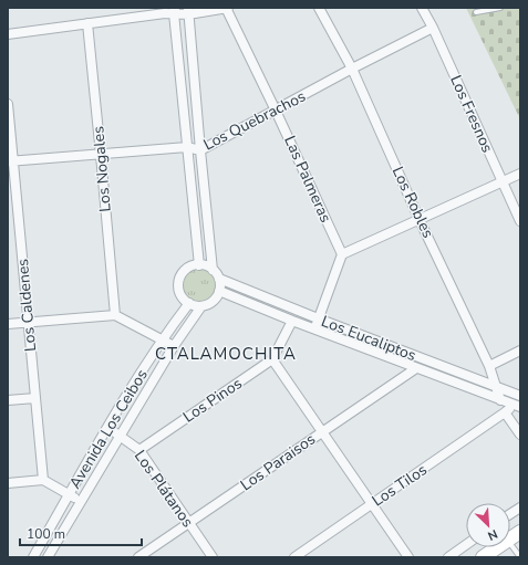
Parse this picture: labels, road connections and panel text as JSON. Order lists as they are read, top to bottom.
{
  "streets": {
    "street": [
      "Los Fresnos",
      "Los Quebrachos",
      "Los Nogales",
      "Las Palmeras",
      "Los Robles",
      "Los Caldenes",
      "Los Eucaliptos",
      "Los Pinos",
      "Avenida Los Ceibos",
      "Los Paraisos",
      "Los Tilos",
      "Los Plátanos"
    ]
  },
  "crossings": [
    ["Los Fresnos", "Los Quebrachos"],
    ["Los Quebrachos", "Los Nogales"],
    ["Los Quebrachos", "Las Palmeras"],
    ["Los Quebrachos", "Los Robles"],
    ["Los Quebrachos", "Los Caldenes"],
    ["Los Robles", "Los Eucaliptos"],
    ["Los Eucaliptos", "Los Pinos"],
    ["Los Eucaliptos", "Avenida Los Ceibos"],
    ["Los Eucaliptos", "Los Paraisos"],
    ["Los Pinos", "Los Plátanos"],
    ["Avenida Los Ceibos", "Los Plátanos"],
    ["Los Paraisos", "Los Plátanos"]
  ],
  "districts": ["CTALAMOCHITA"],
  "scale_bar": "100 m",
  "north": "bottom right"
}
